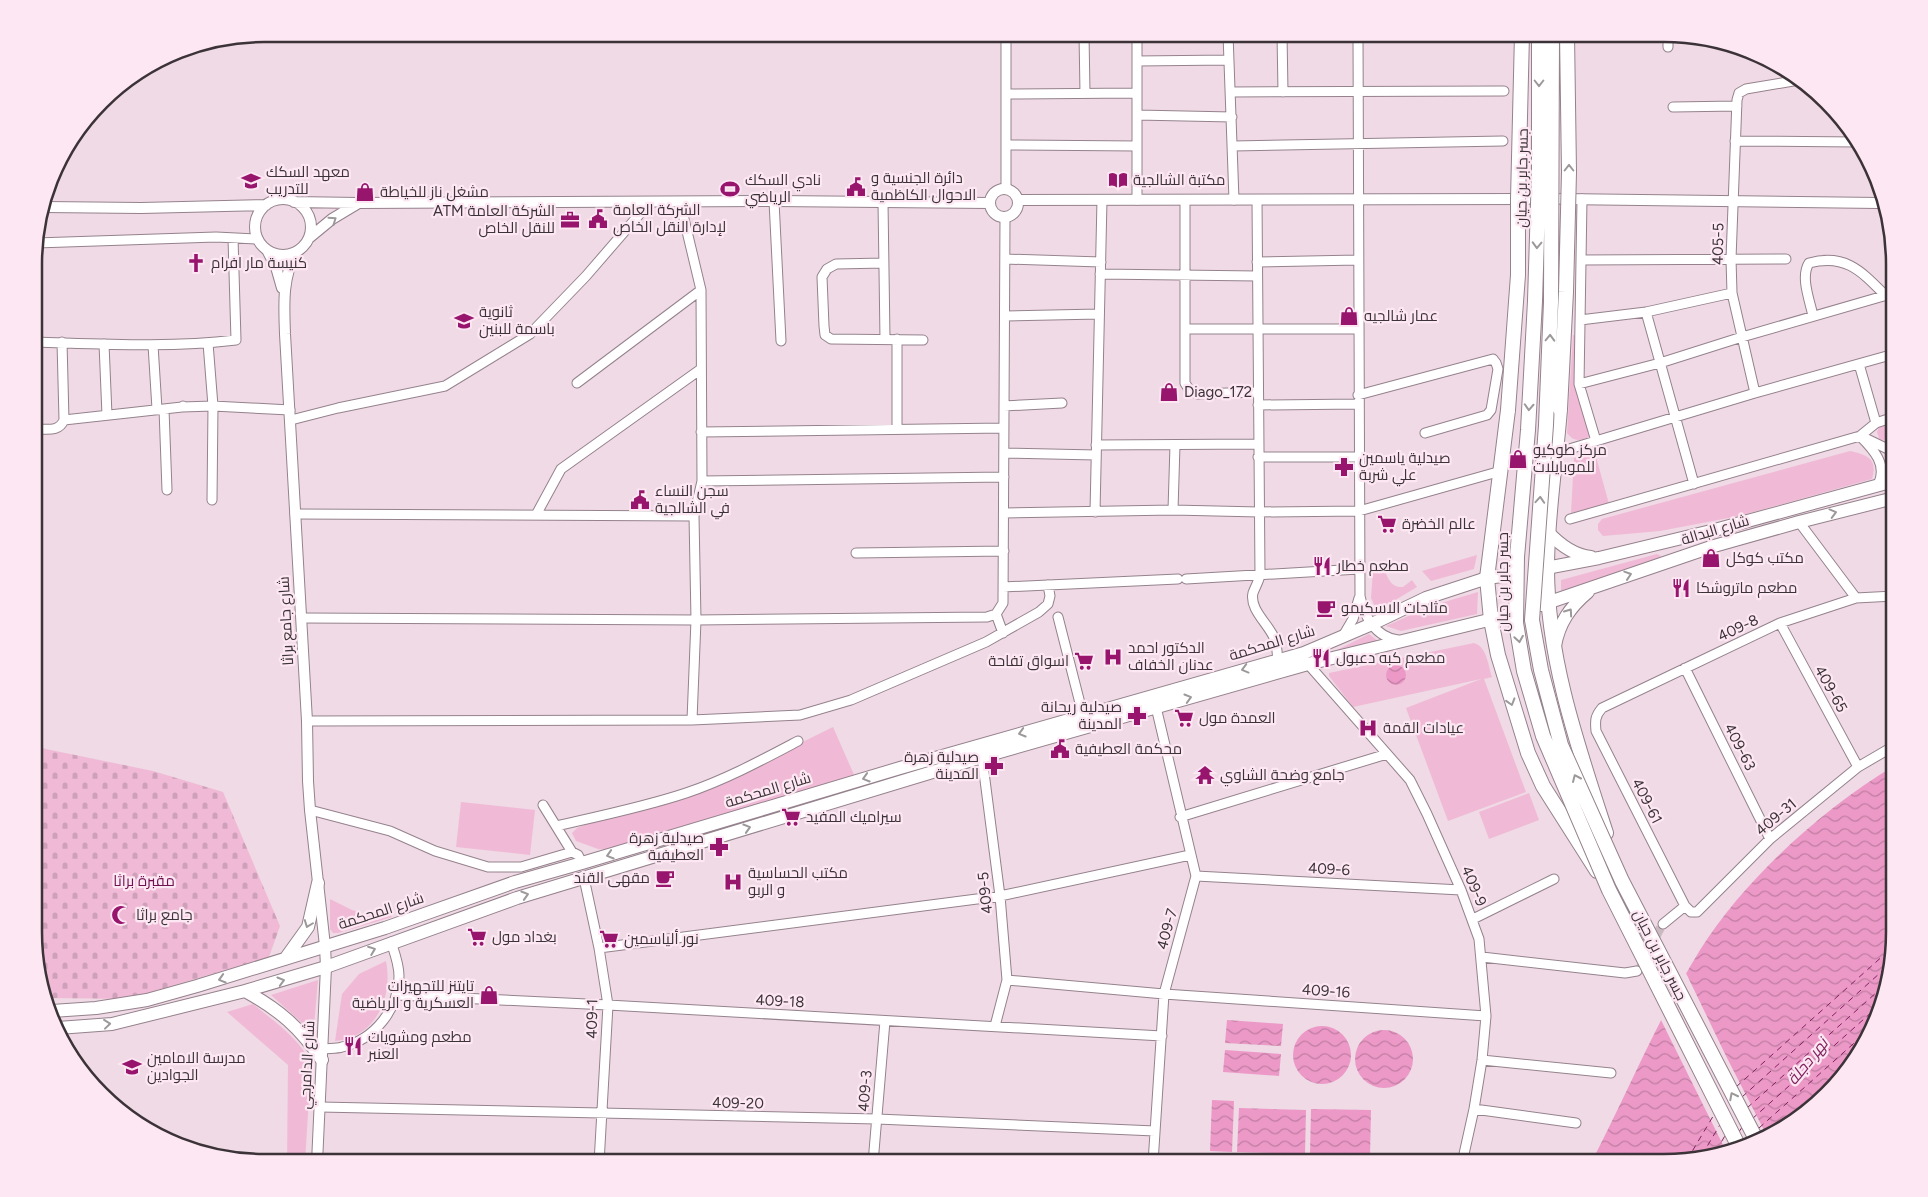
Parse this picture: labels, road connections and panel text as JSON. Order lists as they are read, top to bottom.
{
  "streets": {
    "main road": ["جسر جابر بن حيان", "شارع البدالة", "شارع المحكمة"],
    "street": [
      "405-5",
      "شارع جامع براثا",
      "409-8",
      "409-65",
      "409-63",
      "409-61",
      "409-31",
      "409-6",
      "409-9",
      "409-5",
      "409-7",
      "409-16",
      "409-18",
      "409-1",
      "شارع الدامرجي",
      "409-3",
      "409-20"
    ]
  },
  "crossings": [
    ["شارع جامع براثا", "شارع المحكمة"],
    ["شارع جامع براثا", "شارع الدامرجي"],
    ["409-8", "409-65"],
    ["409-8", "409-63"],
    ["409-8", "409-61"],
    ["شارع المحكمة", "409-9"],
    ["شارع المحكمة", "409-5"],
    ["شارع المحكمة", "409-1"],
    ["شارع المحكمة", "شارع الدامرجي"],
    ["409-65", "409-31"],
    ["409-63", "409-31"],
    ["409-61", "409-31"],
    ["409-6", "409-9"],
    ["409-6", "409-7"],
    ["409-9", "409-16"],
    ["409-5", "409-16"],
    ["409-5", "409-18"],
    ["409-7", "409-16"],
    ["409-7", "409-18"],
    ["409-7", "409-20"],
    ["409-18", "409-1"],
    ["409-18", "409-3"],
    ["409-1", "409-20"],
    ["شارع الدامرجي", "409-20"],
    ["409-3", "409-20"]
  ],
  "water": ["نهر دجلة"],
  "parks": ["مقبرة براثا"],
  "places": {
    "library": ["مكتبة الشالجية"],
    "school or university": ["معهد السكك للتدريب", "ثانوية باسمة للبنين", "مدرسة الامامين الجوادين"],
    "public building": [
      "دائرة الجنسية و الاحوال الكاظمية",
      "الشركة العامة لإدارة النقل الخاص",
      "سجن النساء في الشالجية",
      "محكمة العطيفية"
    ],
    "sports": ["نادي السكك الرياضي"],
    "shop": [
      "مشغل ناز للخياطة",
      "عمار شالجيه",
      "Diago_172",
      "مركز طوكيو للموبايلات",
      "مكتب كوكل",
      "تايتنز للتجهيزات العسكرية و الرياضية"
    ],
    "office": ["ATM الشركة العامة للنقل الخاص"],
    "church": ["كنيسة مار افرام"],
    "pharmacy": [
      "صيدلية ياسمين علي شربة",
      "صيدلية ريحانة المدينة",
      "صيدلية زهرة المدينة",
      "صيدلية زهرة العطيفية"
    ],
    "supermarket": [
      "عالم الخضرة",
      "اسواق تفاحة",
      "العمدة مول",
      "سيراميك المفيد",
      "بغداد مول",
      "نور ألياسمين"
    ],
    "restaurant": [
      "مطعم خطار",
      "مطعم ماتروشكا",
      "مطعم كبه دعبول",
      "مطعم ومشويات العنبر"
    ],
    "cafe": ["مثلجات الاسكيمو", "مقهى القند"],
    "hospital": ["الدكتور احمد عدنان الخفاف", "عيادات القمة", "مكتب الحساسية و الربو"],
    "temple": ["جامع وضحة الشاوي"],
    "mosque": ["جامع براثا"]
  }
}
